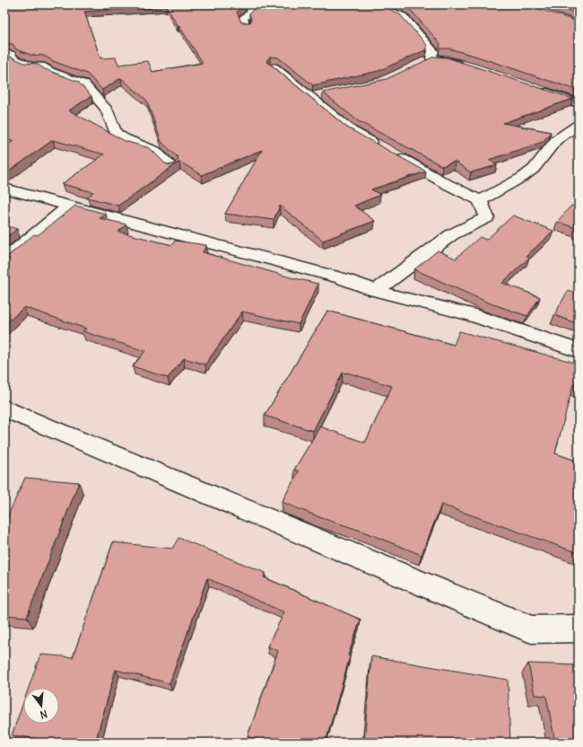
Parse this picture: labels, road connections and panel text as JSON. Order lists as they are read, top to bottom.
{
  "north": "bottom"
}
